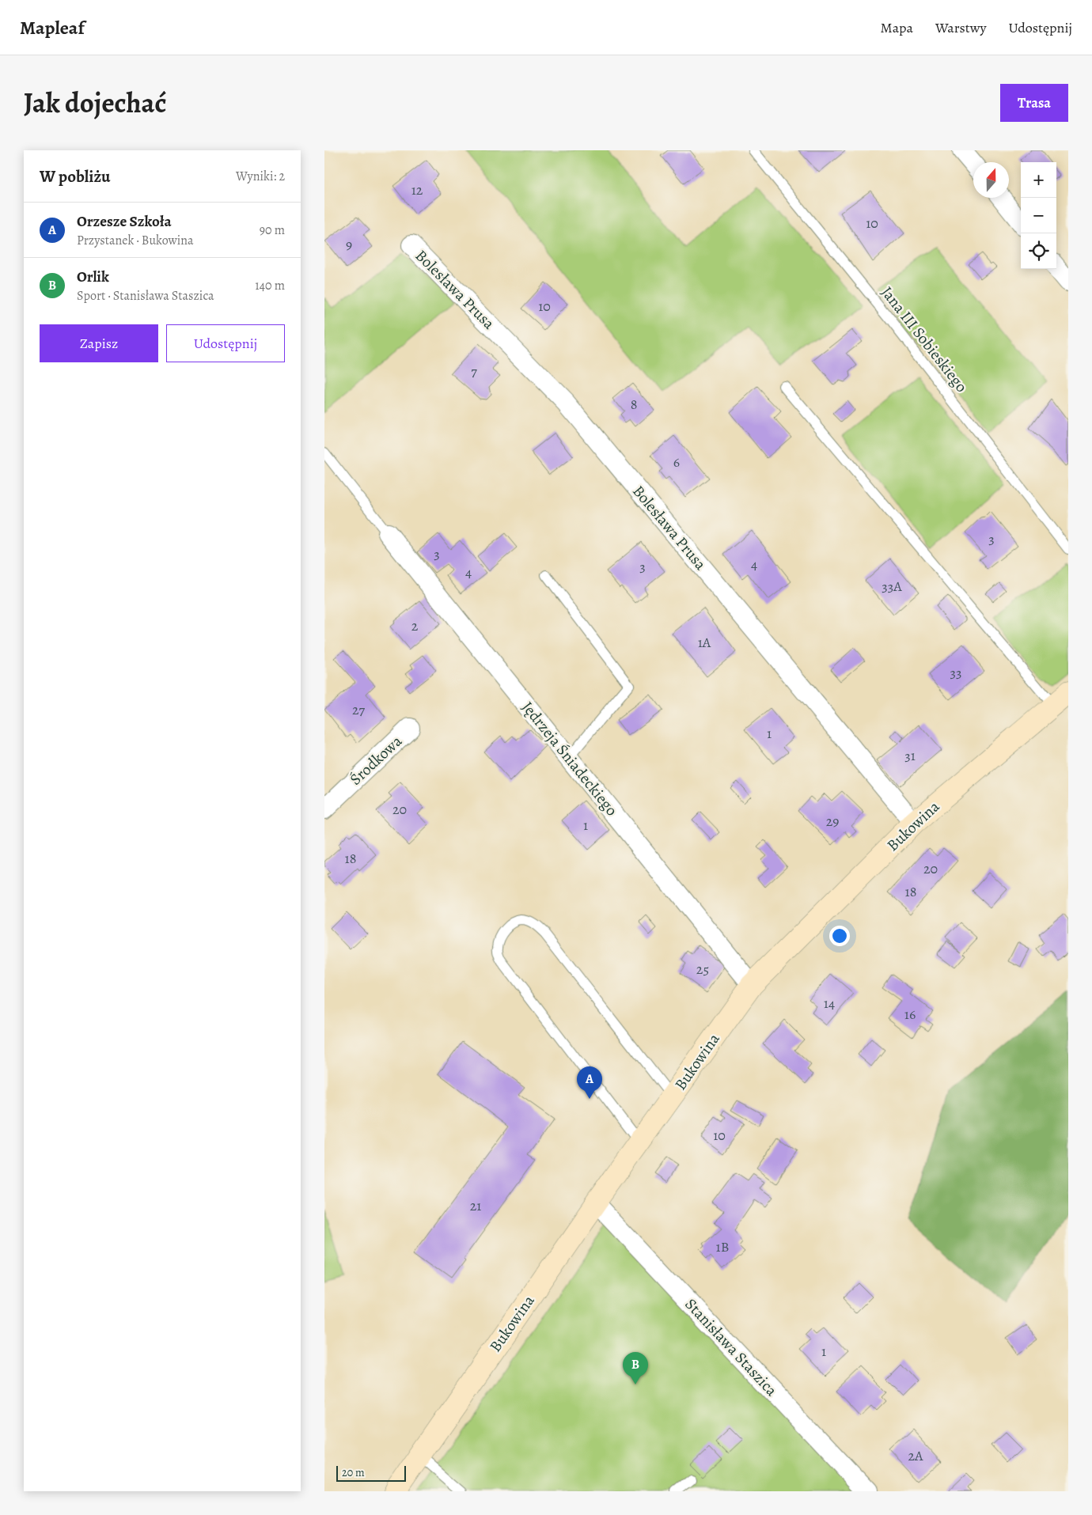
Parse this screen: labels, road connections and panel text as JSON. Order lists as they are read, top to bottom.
{
  "streets": {
    "street": [
      "Bolesława Prusa",
      "Jędrzeja Śniadeckiego",
      "Środkowa",
      "Bukowina",
      "Stanisława Staszica"
    ],
    "lane": ["Jana III Sobieskiego"]
  },
  "crossings": [
    ["Bolesława Prusa", "Bukowina"],
    ["Jędrzeja Śniadeckiego", "Bukowina"],
    ["Bukowina", "Stanisława Staszica"]
  ],
  "house_numbers": [
    "12",
    "10",
    "9",
    "10",
    "7",
    "8",
    "6",
    "3",
    "3",
    "4",
    "3",
    "4",
    "33A",
    "2",
    "1A",
    "33",
    "27",
    "1",
    "31",
    "20",
    "29",
    "1",
    "18",
    "20",
    "18",
    "25",
    "14",
    "16",
    "10",
    "21",
    "1B",
    "1",
    "2A"
  ],
  "scale_bar": "20 m",
  "north": "top",
  "page": {
    "header": "Mapleaf",
    "nav": ["Mapa", "Warstwy", "Udostępnij"],
    "title": "Jak dojechać",
    "buttons": [
      "Trasa",
      ["Zapisz", "Udostępnij"]
    ],
    "heading": ["W pobliżu", "Wyniki: 2"],
    "map_buttons": ["+", "−"],
    "list": [
      {
        "mark": "A",
        "name": "Orzesze Szkoła",
        "note": "Przystanek · Bukowina",
        "value": "90 m"
      },
      {
        "mark": "B",
        "name": "Orlik",
        "note": "Sport · Stanisława Staszica",
        "value": "140 m"
      }
    ],
    "pins": ["A", "B"],
    "scale": "20 m"
  }
}
